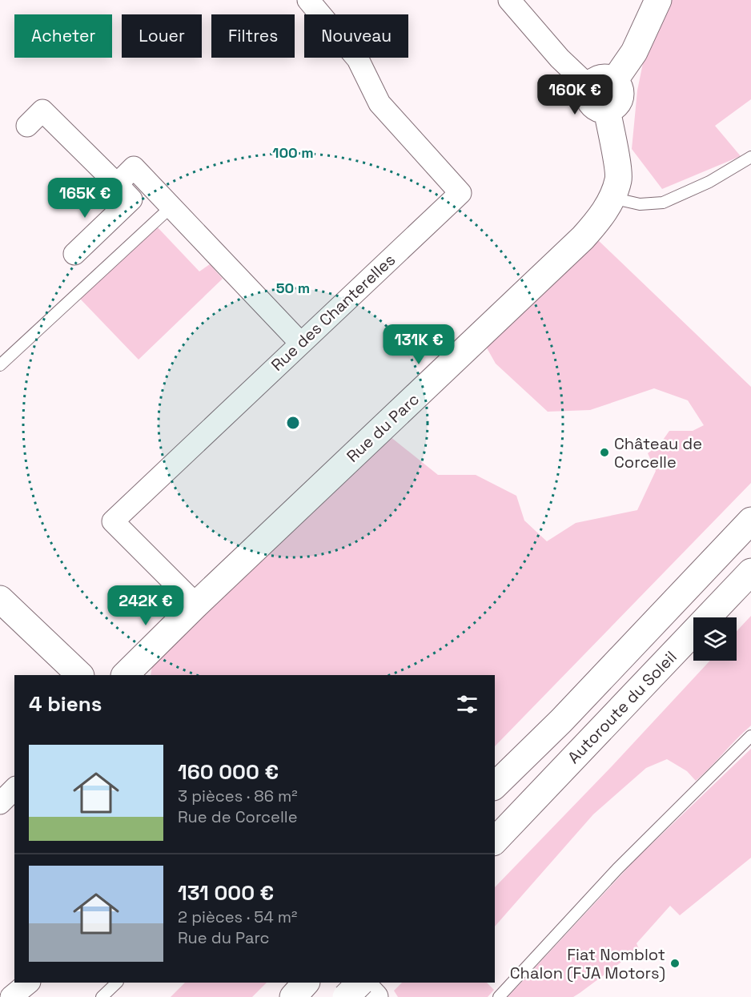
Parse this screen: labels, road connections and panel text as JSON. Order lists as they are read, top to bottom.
{
  "streets": {
    "main road": ["Rue du Parc", "Autoroute du Soleil"],
    "street": ["Rue des Chanterelles"]
  },
  "crossings": [
    ["Rue des Chanterelles", "Rue du Parc"]
  ],
  "places": ["Château de Corcelle", "Fiat Nomblot Chalon (FJA Motors)"],
  "page": {
    "chip": [
      "Acheter",
      "Louer",
      "Filtres",
      "Nouveau"
    ],
    "price": [
      "160K €",
      "165K €",
      "131K €",
      "242K €"
    ],
    "heading": "4 biens",
    "list": [
      {
        "name": "160 000 €",
        "note": "3 pièces · 86 m² · Rue de Corcelle"
      },
      {
        "name": "131 000 €",
        "note": "2 pièces · 54 m² · Rue du Parc"
      }
    ]
  },
  "rings": ["100 m", "50 m"]
}
